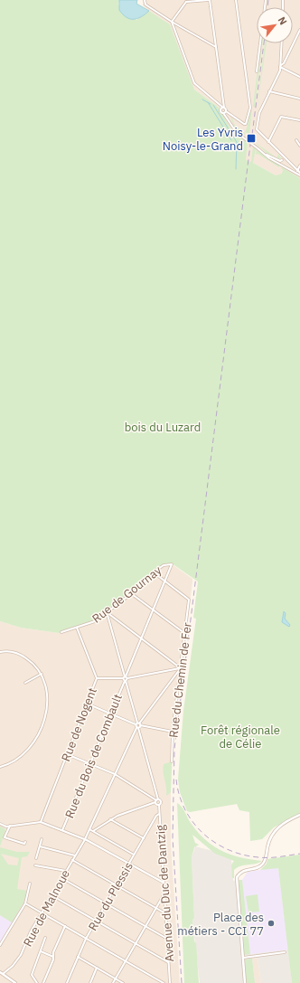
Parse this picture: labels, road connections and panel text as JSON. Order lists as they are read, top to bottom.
{
  "streets": {
    "street": [
      "Rue de Gournay",
      "Rue du Chemin de Fer",
      "Rue de Nogent",
      "Rue du Bois de Combault",
      "Avenue du Duc de Dantzig",
      "Rue du Plessis",
      "Rue de Malnoue"
    ]
  },
  "crossings": [
    ["Rue de Gournay", "Rue de Nogent"],
    ["Rue de Gournay", "Rue du Bois de Combault"],
    ["Rue du Chemin de Fer", "Rue du Bois de Combault"],
    ["Rue du Bois de Combault", "Rue de Malnoue"],
    ["Avenue du Duc de Dantzig", "Rue du Plessis"]
  ],
  "parks": ["bois du Luzard", "Forêt régionale de Célie"],
  "places": {
    "transit": ["Les Yvris Noisy-le-Grand"],
    "other": ["Place des métiers - CCI 77"]
  },
  "north": "top right"
}
